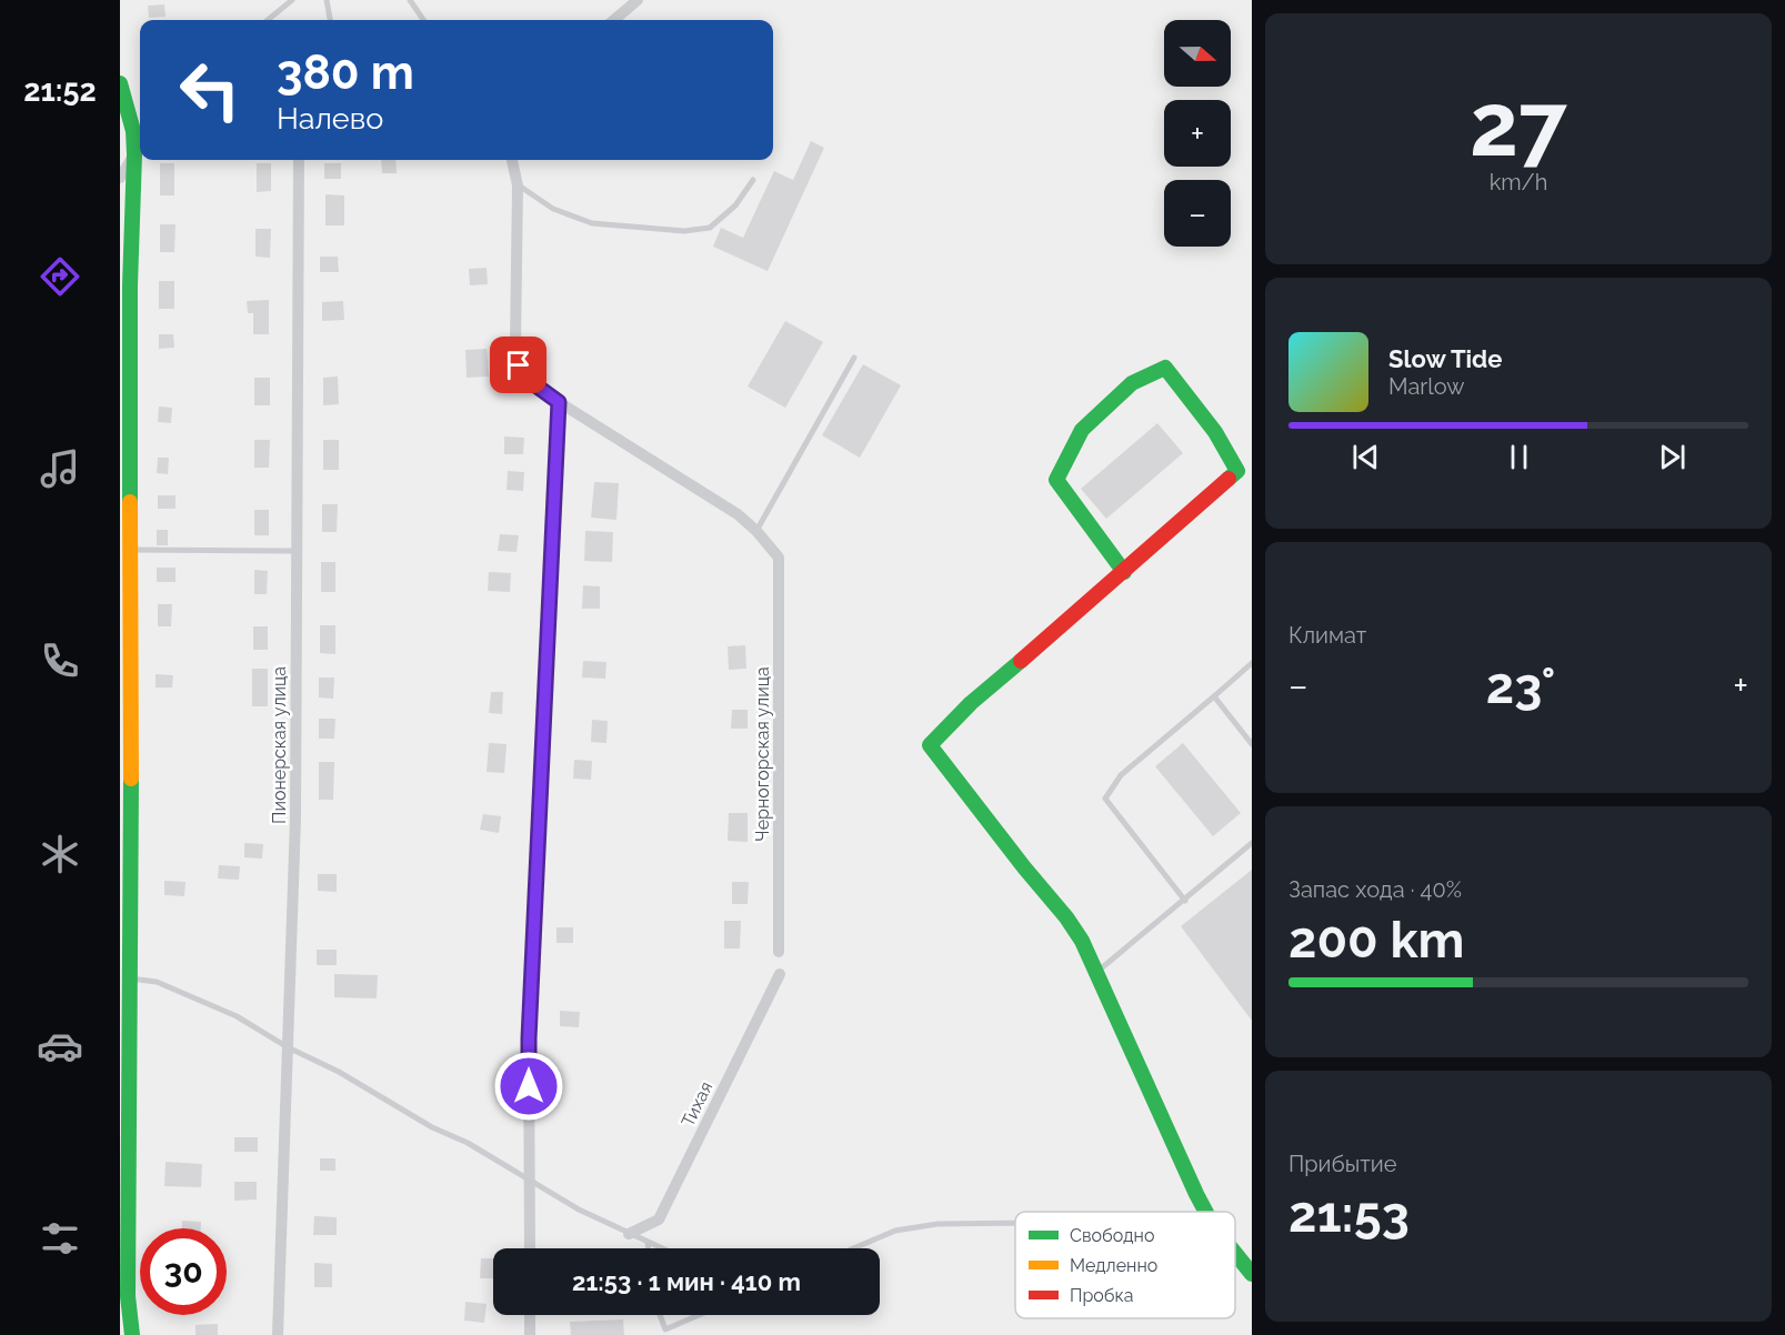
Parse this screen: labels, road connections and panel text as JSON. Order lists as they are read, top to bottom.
{
  "streets": {
    "street": ["Пионерская улица", "Черногорская улица", "Тихая"]
  },
  "legend": ["Свободно", "Медленно", "Пробка"],
  "north": "right",
  "page": {
    "tabs": "21:52",
    "tile": [
      ["27", "km/h"],
      "Климат",
      ["Запас хода · 40%", "200 km"],
      ["Прибытие", "21:53"]
    ],
    "map_buttons": ["+", "−"],
    "turn": ["380 m", "Налево"],
    "song": ["Slow Tide", "Marlow"],
    "heat": ["−", "23°", "+"],
    "limit": "30",
    "trip": "21:53 · 1 мин · 410 m"
  }
}
